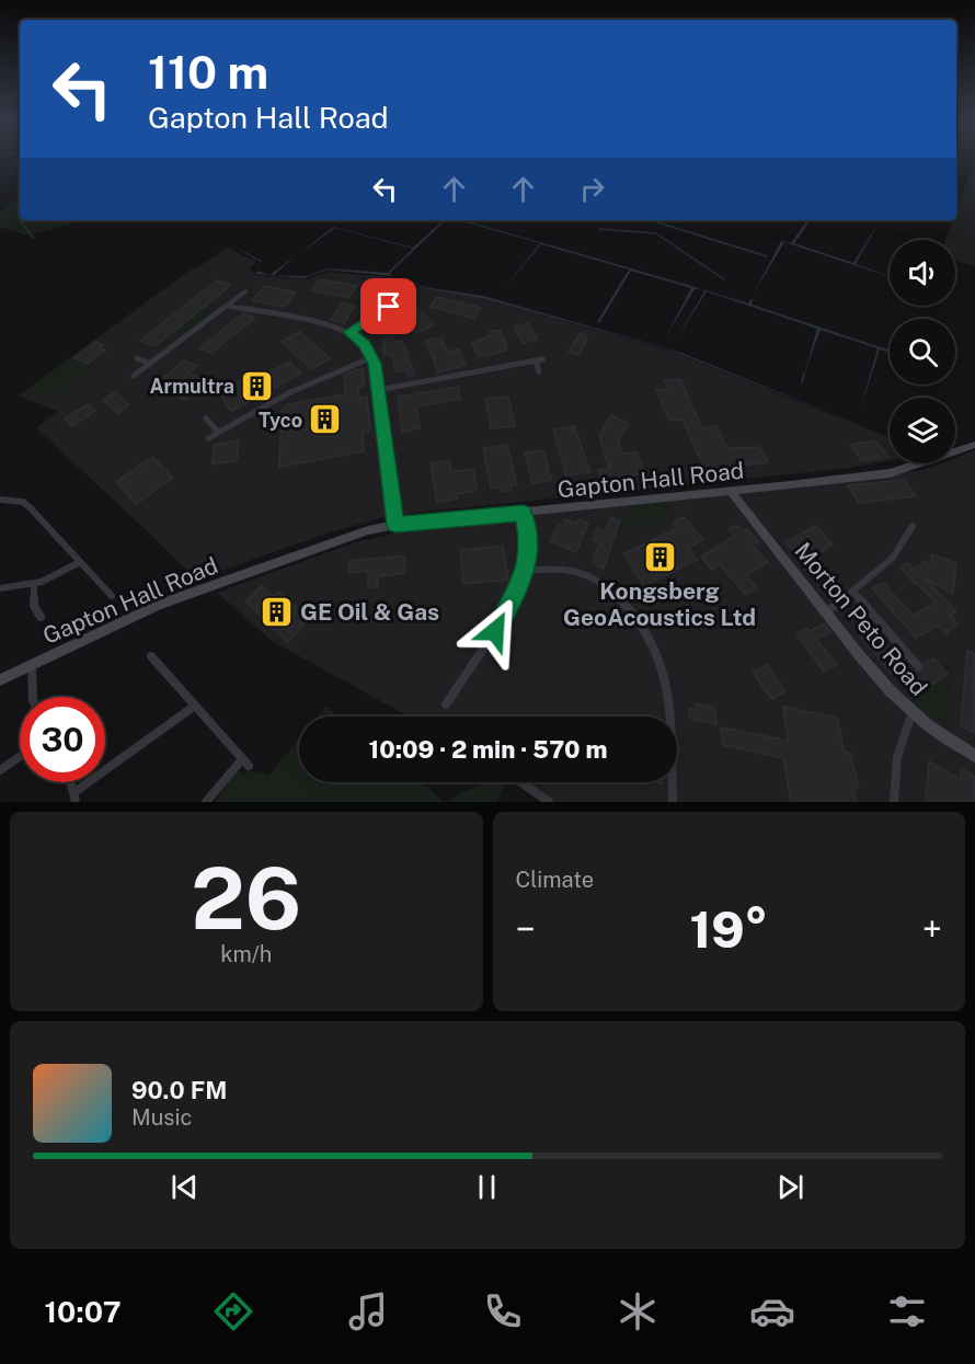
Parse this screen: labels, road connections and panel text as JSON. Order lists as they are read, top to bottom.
{
  "streets": {
    "street": ["Gapton Hall Road", "Morton Peto Road"]
  },
  "crossings": [
    ["Gapton Hall Road", "Morton Peto Road"]
  ],
  "places": {
    "building": [
      "Armultra",
      "Tyco",
      "Kongsberg GeoAcoustics Ltd",
      "GE Oil & Gas"
    ]
  },
  "page": {
    "turn": ["110 m", "Gapton Hall Road"],
    "limit": "30",
    "trip": "10:09 · 2 min · 570 m",
    "tile": [
      ["26", "km/h"],
      "Climate"
    ],
    "heat": ["−", "19°", "+"],
    "song": ["90.0 FM", "Music"],
    "tabs": "10:07"
  }
}
